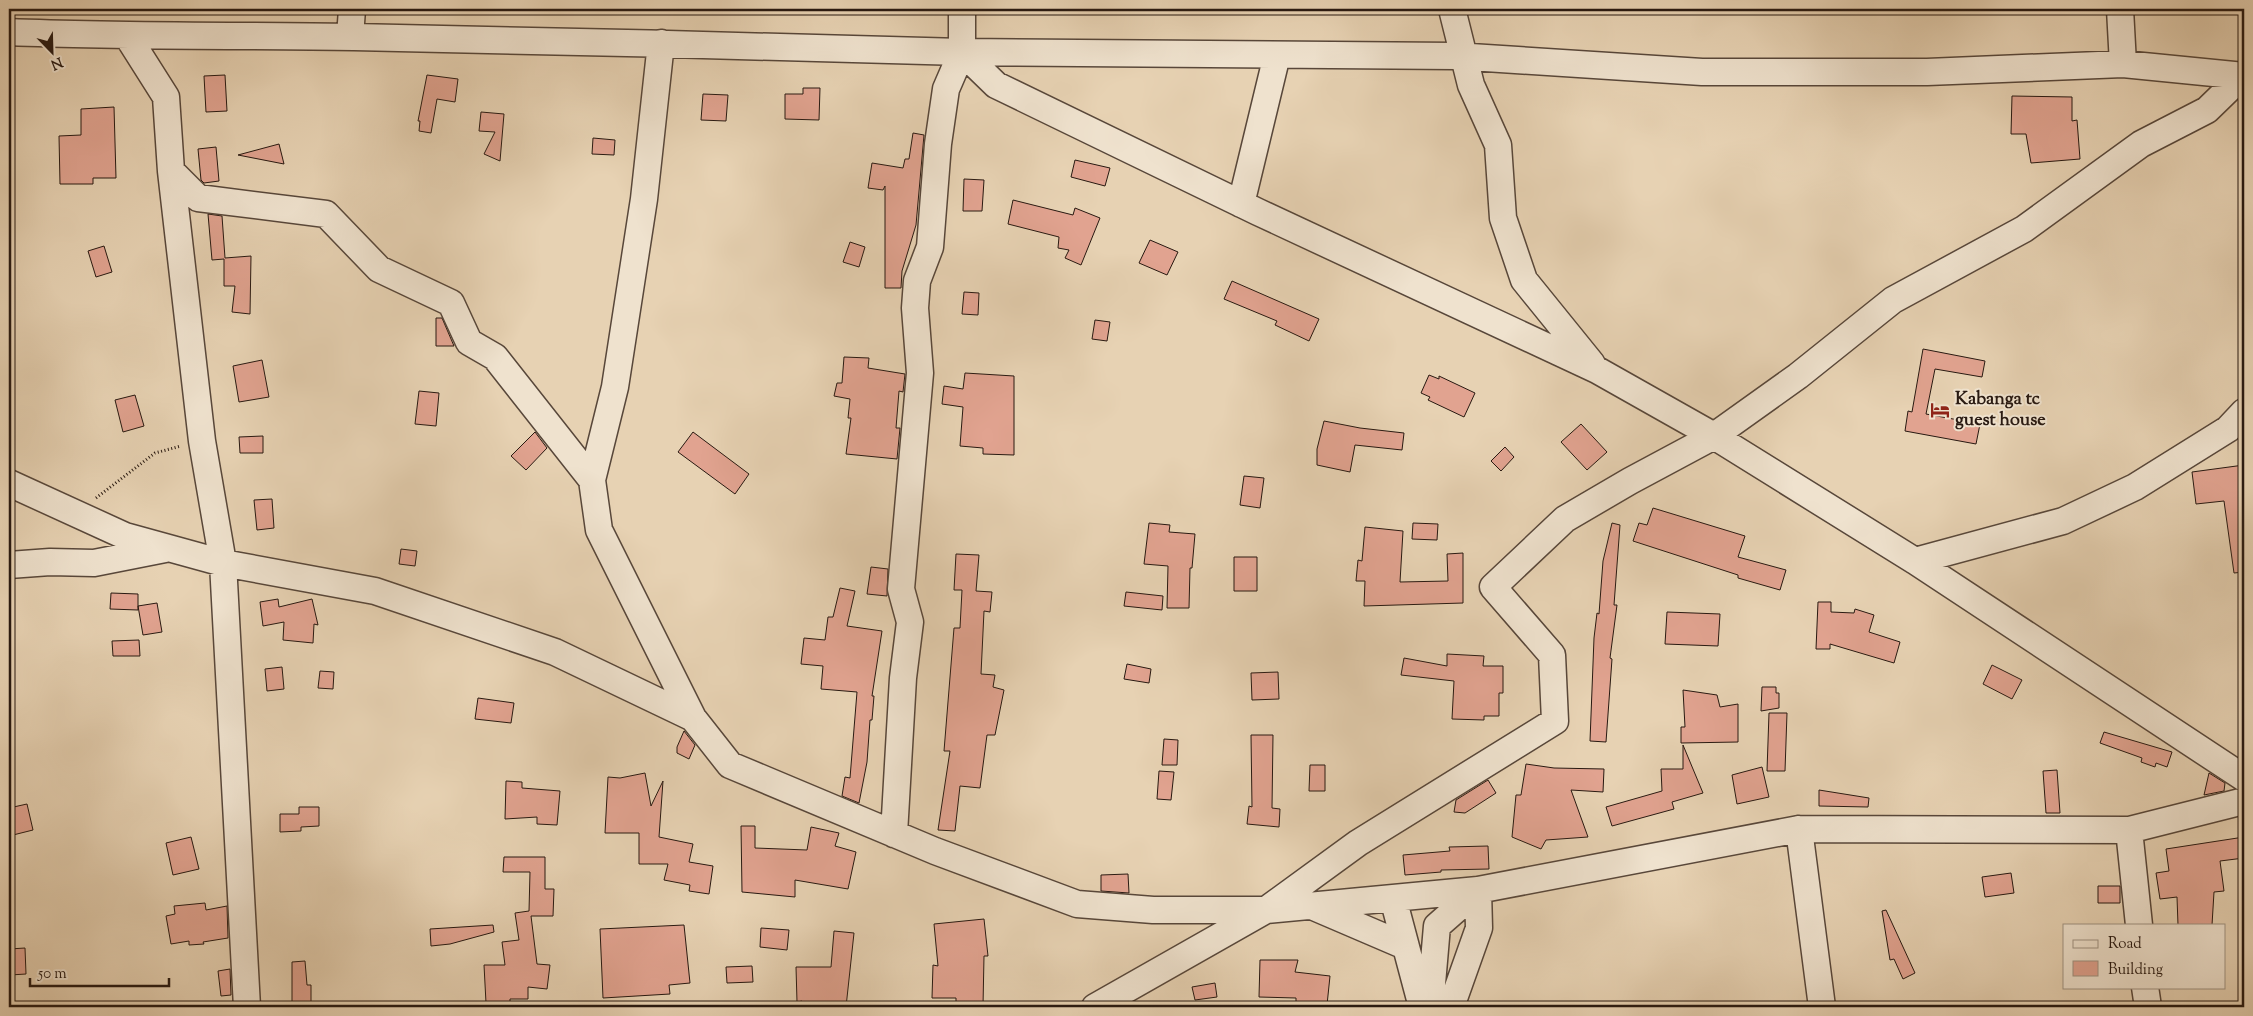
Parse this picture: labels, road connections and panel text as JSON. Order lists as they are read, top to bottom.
{
  "places": {
    "hotel": ["Kabanga tc guest house"]
  },
  "legend": ["Road", "Building"],
  "scale_bar": "50 m",
  "north": "bottom right"
}
